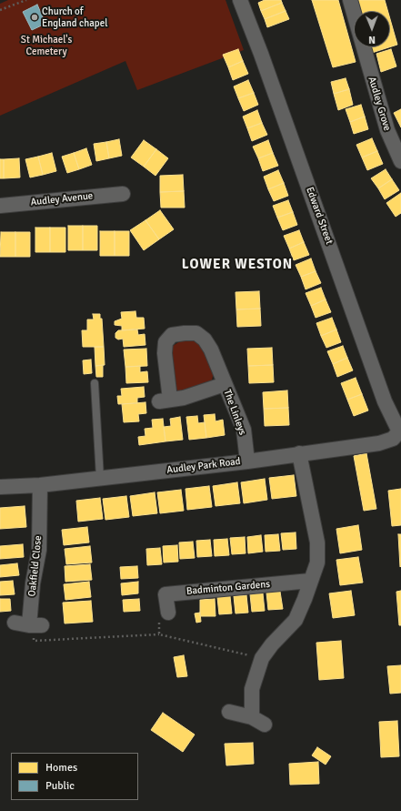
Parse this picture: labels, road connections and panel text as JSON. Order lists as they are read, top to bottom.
{
  "streets": {
    "street": [
      "Audley Grove",
      "Audley Avenue",
      "Edward Street",
      "The Linleys",
      "Audley Park Road",
      "Oakfield Close",
      "Badminton Gardens"
    ]
  },
  "crossings": [
    ["Edward Street", "Audley Park Road"],
    ["The Linleys", "Audley Park Road"],
    ["Audley Park Road", "Oakfield Close"]
  ],
  "districts": ["LOWER WESTON"],
  "parks": ["St Michael's Cemetery"],
  "places": ["Church of England chapel"],
  "legend": ["Homes", "Public"],
  "north": "bottom"
}
